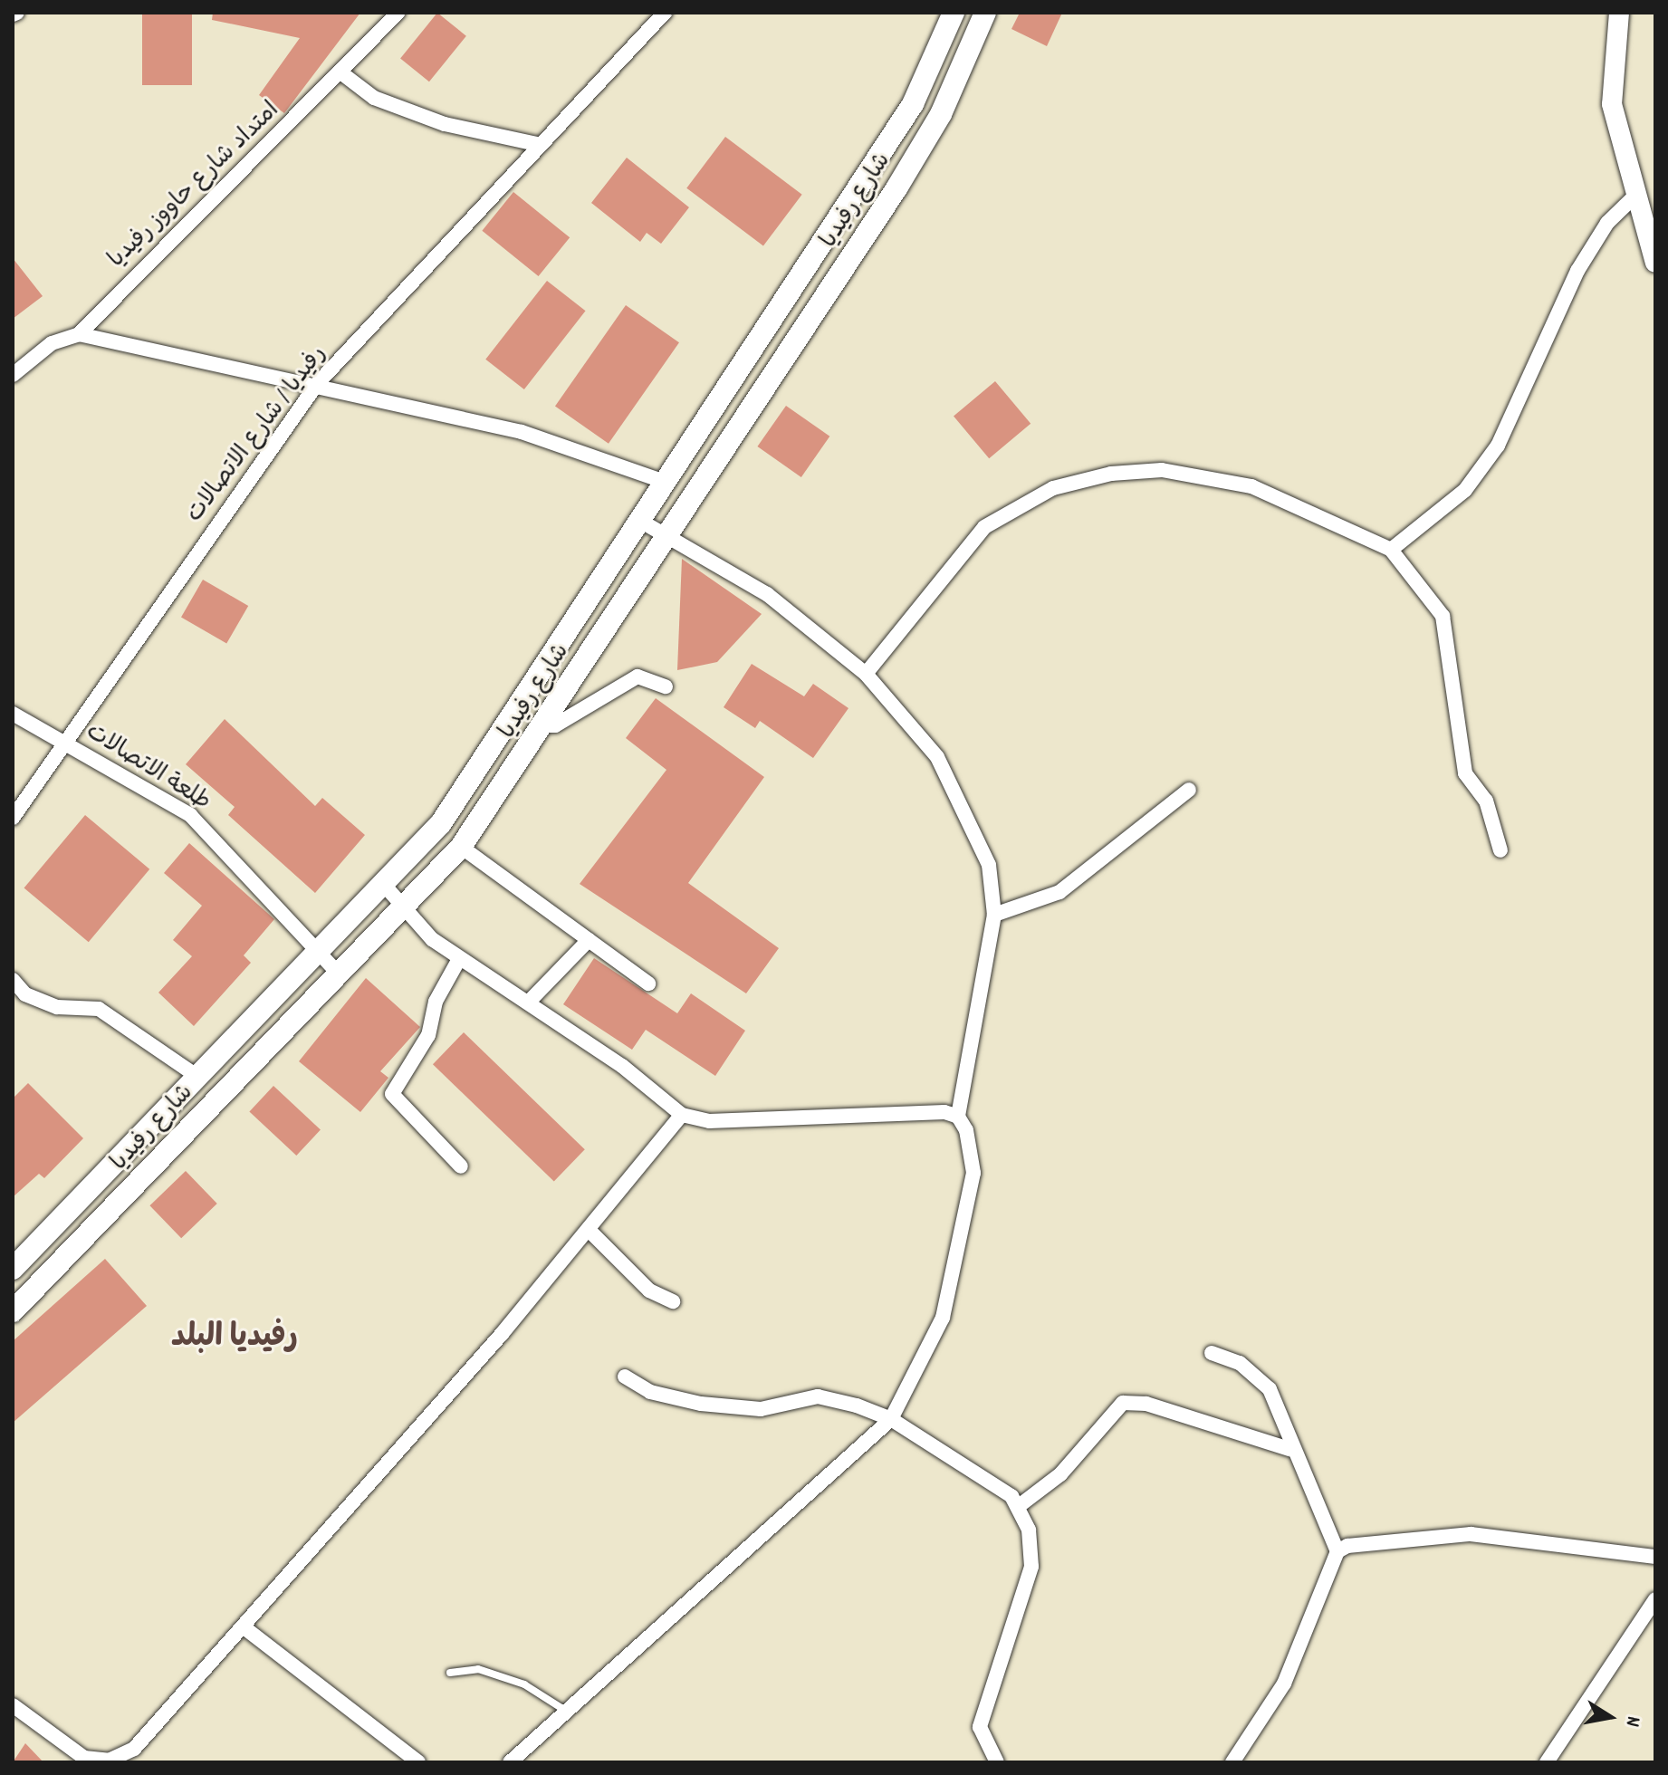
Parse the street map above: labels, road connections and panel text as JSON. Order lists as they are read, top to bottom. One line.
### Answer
{"streets":{"main road":["شارع رفيديا"],"street":["امتداد شارع حاووز رفيديا","رفيديا / شارع الاتصالات","طلعة الاتصالات"]},"crossings":[["شارع رفيديا","طلعة الاتصالات"],["رفيديا / شارع الاتصالات","طلعة الاتصالات"]],"districts":["رفيديا البلد"],"north":"right"}
